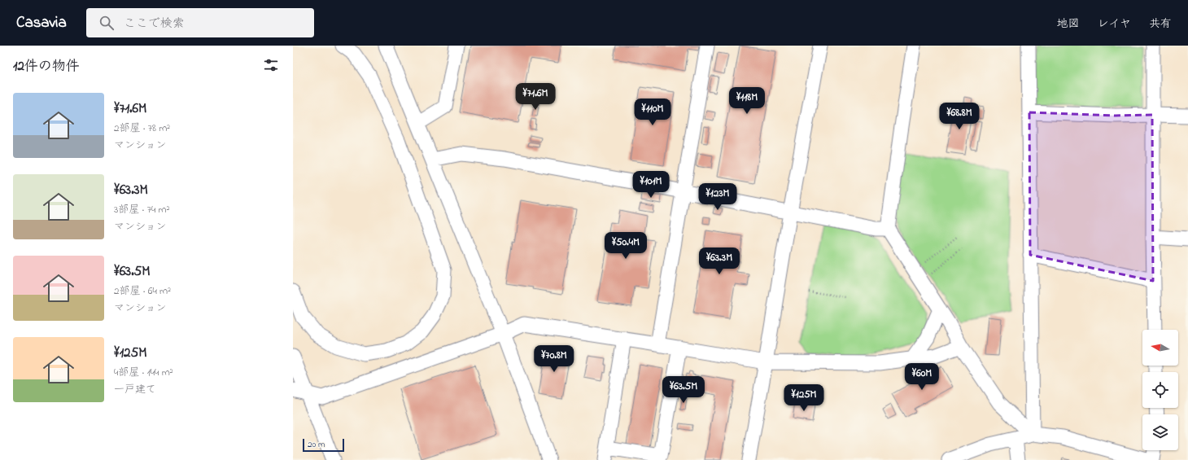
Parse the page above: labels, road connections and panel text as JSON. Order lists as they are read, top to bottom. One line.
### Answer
{"scale_bar":"20 m","north":"left","page":{"header":"Casavia","search":"ここで検索","nav":["地図","レイヤ","共有"],"heading":"12件の物件","price":["¥71.6M","¥118M","¥110M","¥68.8M","¥101M","¥123M","¥50.4M","¥63.3M","¥70.8M","¥60M","¥63.5M","¥125M"],"list":[{"name":"¥71.6M","note":"2部屋 · 78 m² · マンション"},{"name":"¥63.3M","note":"3部屋 · 74 m² · マンション"},{"name":"¥63.5M","note":"2部屋 · 64 m² · マンション"},{"name":"¥125M","note":"4部屋 · 144 m² · 一戸建て"}],"scale":"20 m"}}
